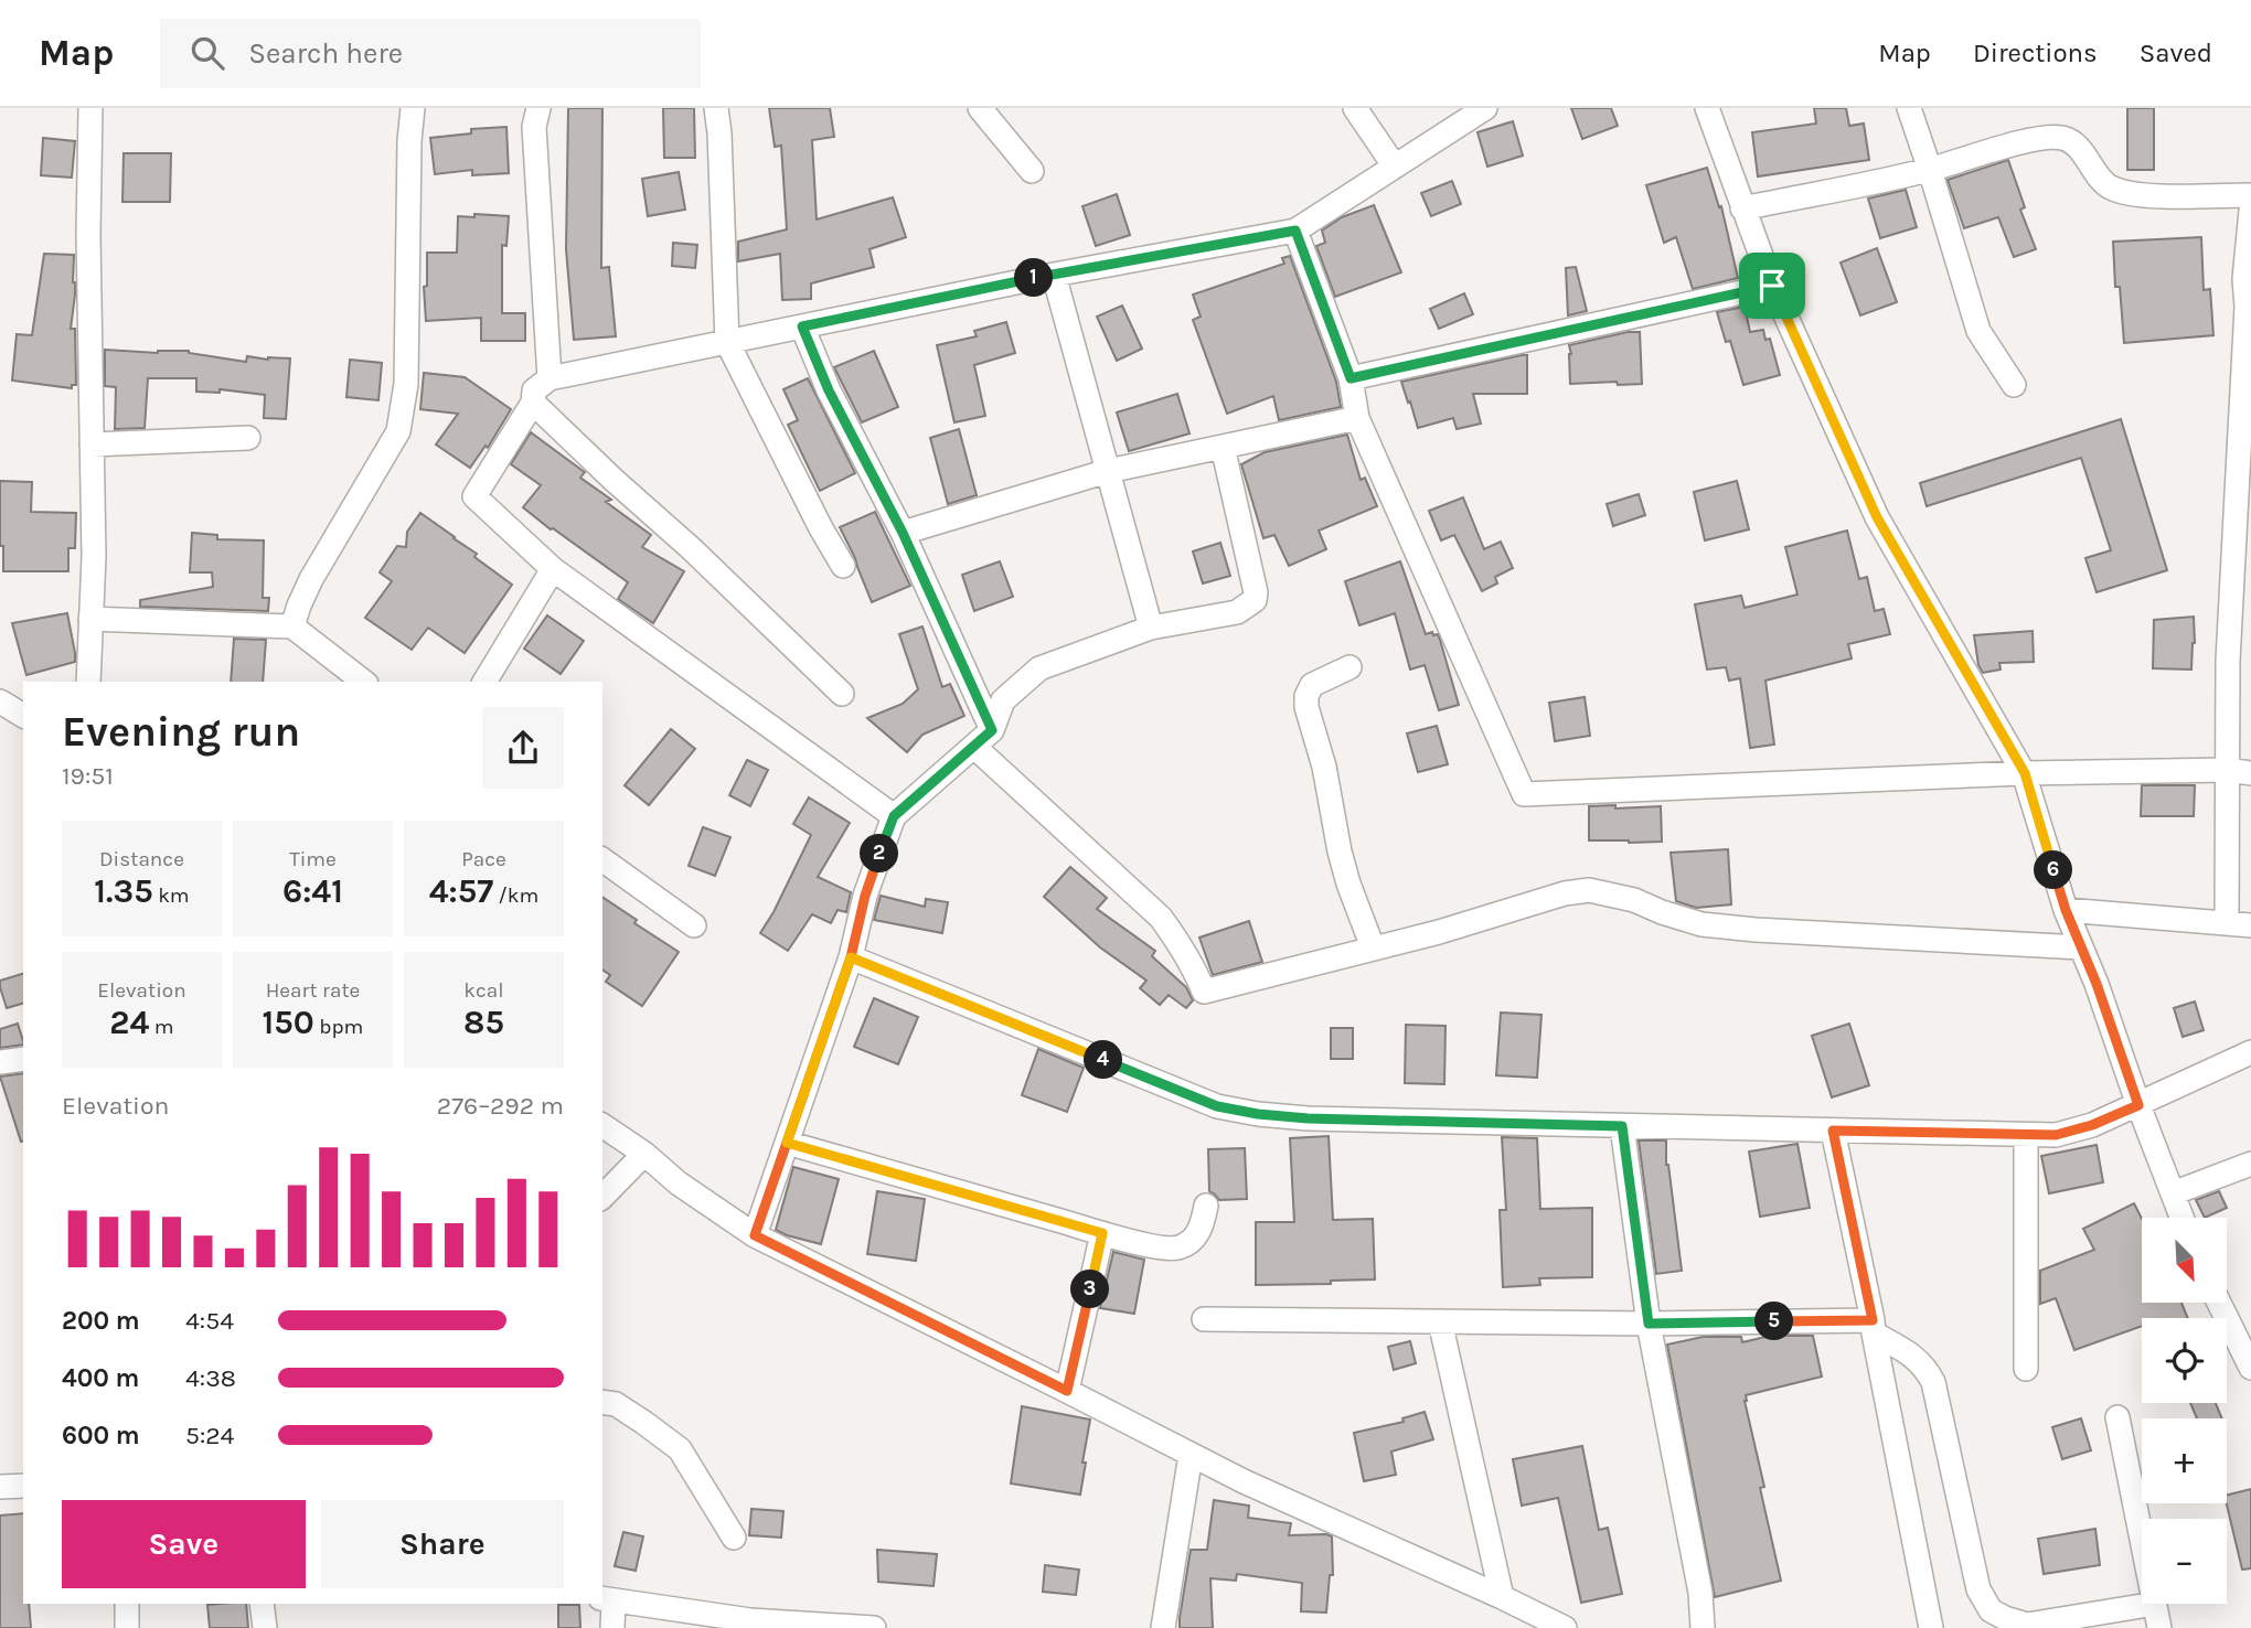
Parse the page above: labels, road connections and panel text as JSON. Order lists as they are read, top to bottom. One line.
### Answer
{"north":"bottom right","page":{"header":"Map","search":"Search here","nav":["Map","Directions","Saved"],"pins":["1","2","6","4","3","5"],"heading":["Evening run","19:51"],"stats":[["Distance","1.35 km"],["Time","6:41"],["Pace","4:57 /km"],["Elevation","24 m"],["Heart rate","150 bpm"],["kcal","85"]],"chart":["Elevation","276–292 m"],"map_buttons":["+","−"],"list":[{"name":"200 m","note":"4:54"},{"name":"400 m","note":"4:38"},{"name":"600 m","note":"5:24"}],"buttons":["Save","Share"]}}
